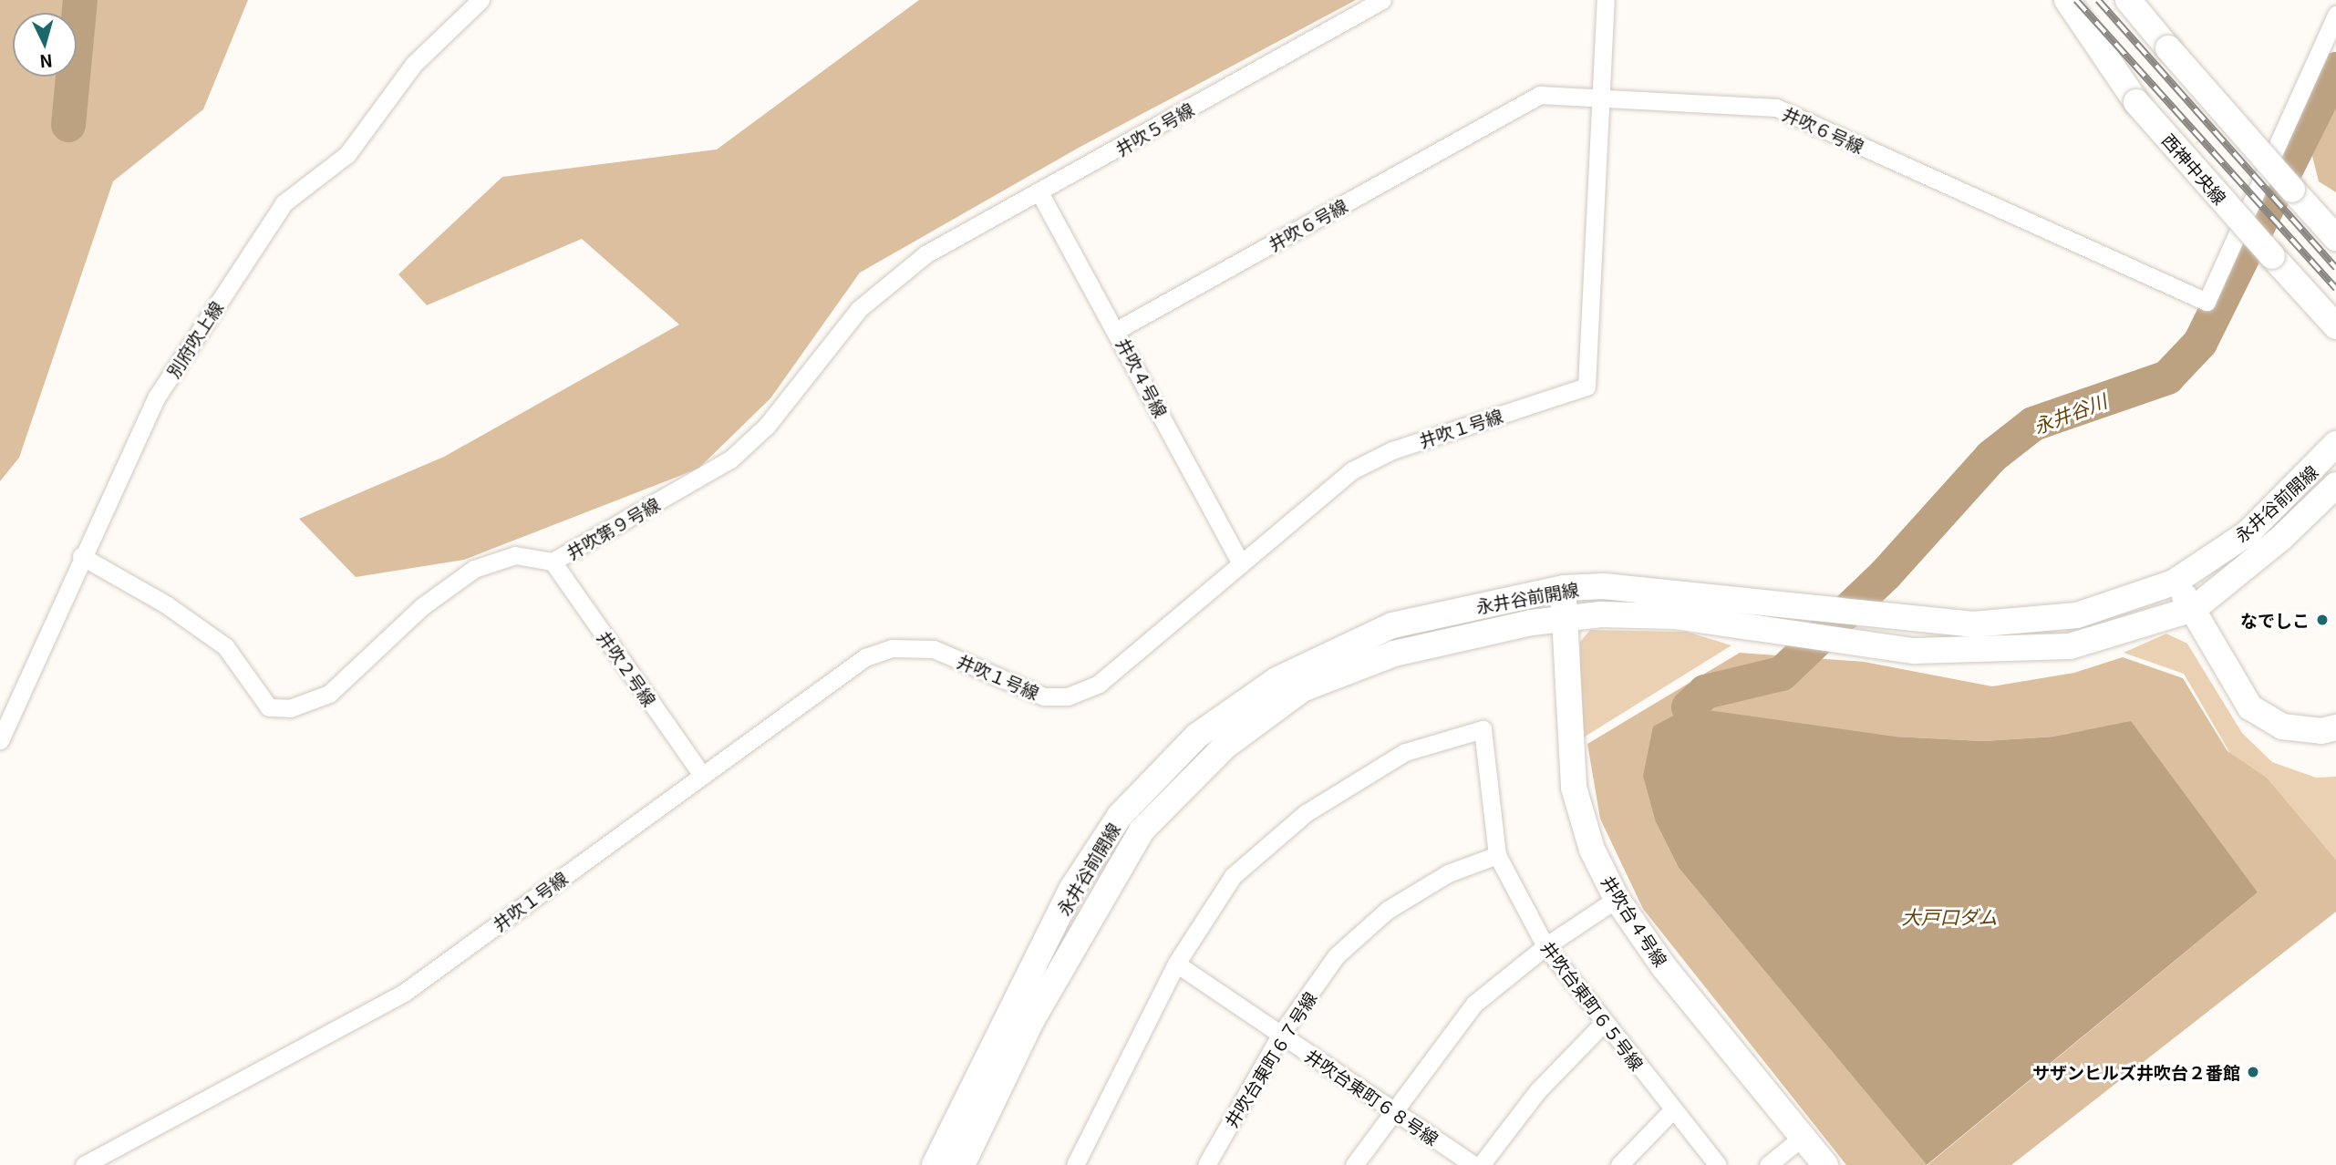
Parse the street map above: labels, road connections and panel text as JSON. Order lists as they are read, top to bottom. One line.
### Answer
{"streets":{"street":["井吹５号線","井吹６号線","西神中央線","別府吹上線","井吹４号線","井吹１号線","永井谷前開線","井吹第９号線","井吹２号線","井吹台４号線","井吹台東町６５号線","井吹台東町６７号線","井吹台東町６８号線"]},"crossings":[["井吹５号線","井吹４号線"],["井吹５号線","井吹第９号線"],["井吹６号線","井吹４号線"],["井吹６号線","井吹１号線"],["別府吹上線","井吹第９号線"],["井吹４号線","井吹１号線"],["井吹１号線","井吹２号線"],["永井谷前開線","井吹台４号線"],["井吹第９号線","井吹２号線"],["井吹台東町６５号線","井吹台東町６７号線"],["井吹台東町６５号線","井吹台東町６８号線"],["井吹台東町６７号線","井吹台東町６８号線"]],"water":["永井谷川","大戸口ダム"],"places":["なでしこ","サザンヒルズ井吹台２番館"],"north":"bottom"}
